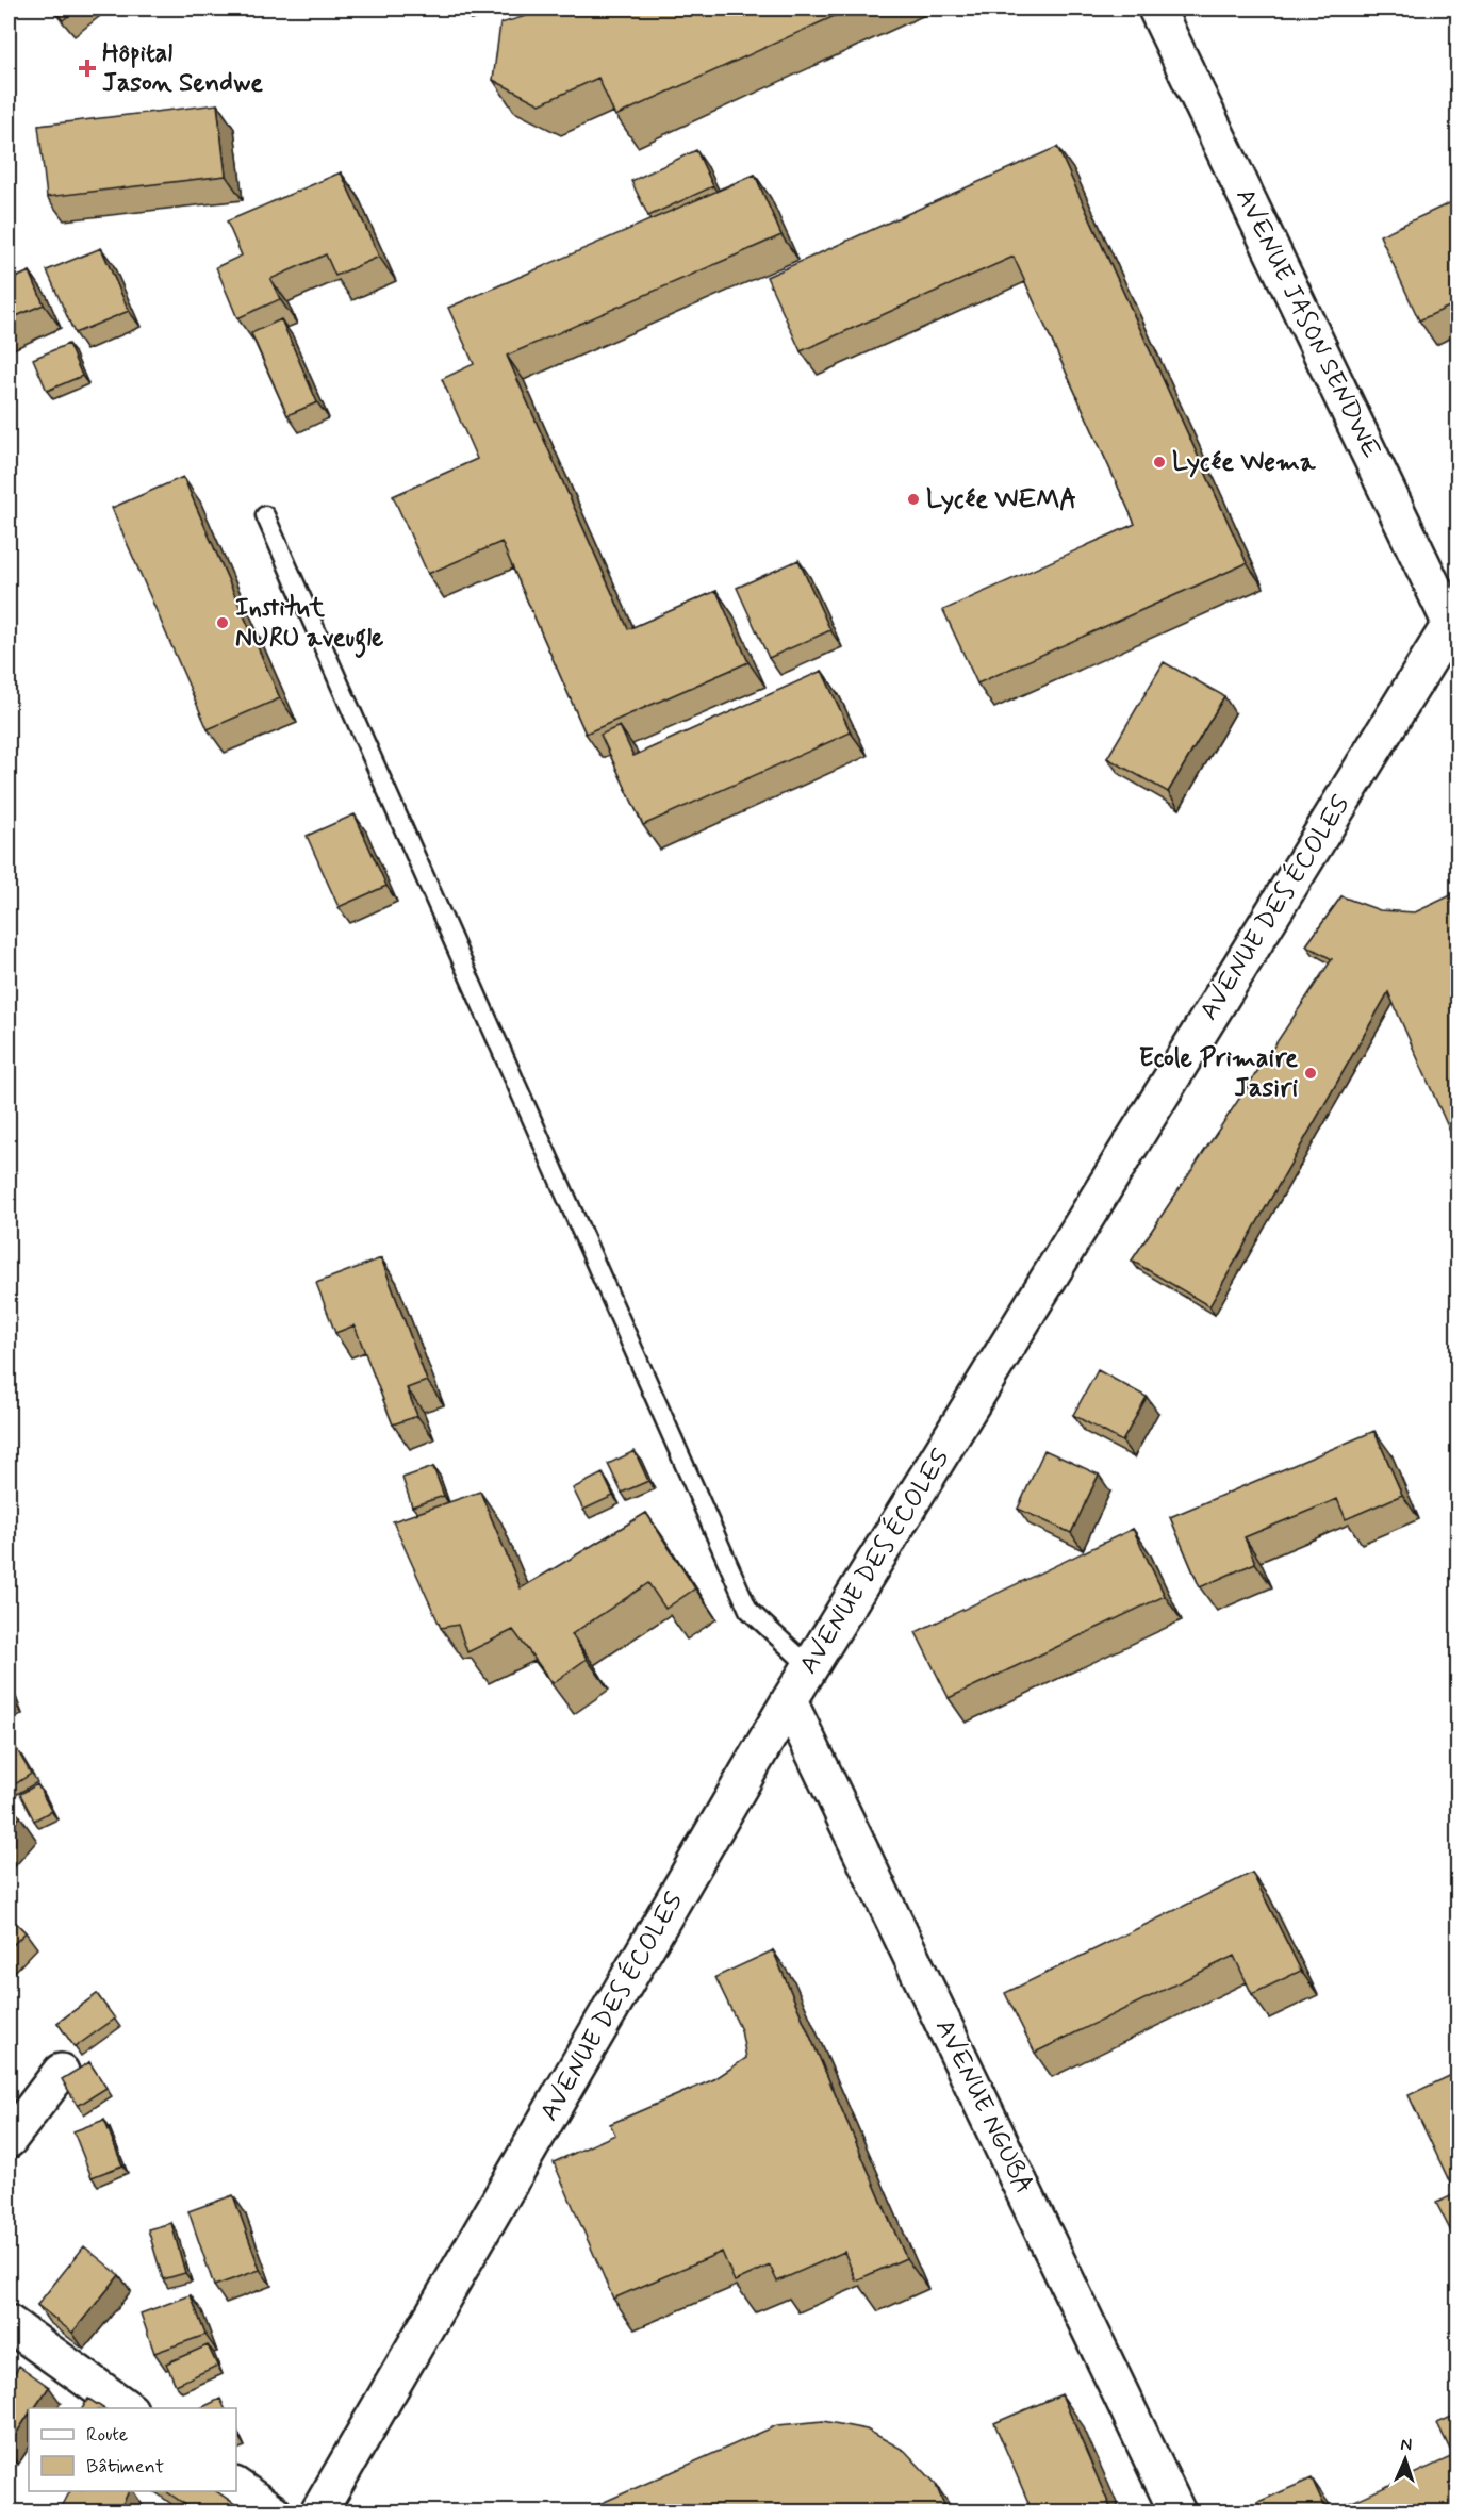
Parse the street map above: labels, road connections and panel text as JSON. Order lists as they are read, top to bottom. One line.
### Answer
{"streets":{"street":["AVENUE JASON SENDWE","AVENUE DES ÉCOLES","AVENUE NGUBA"]},"crossings":[["AVENUE JASON SENDWE","AVENUE DES ÉCOLES"],["AVENUE DES ÉCOLES","AVENUE NGUBA"]],"places":{"health":["Hôpital Jason Sendwe"],"other":["Lycée Wema","Lycée WEMA","Institut NURU aveugle","Ecole Primaire Jasiri"]},"legend":["Route","Bâtiment"],"north":"top"}
